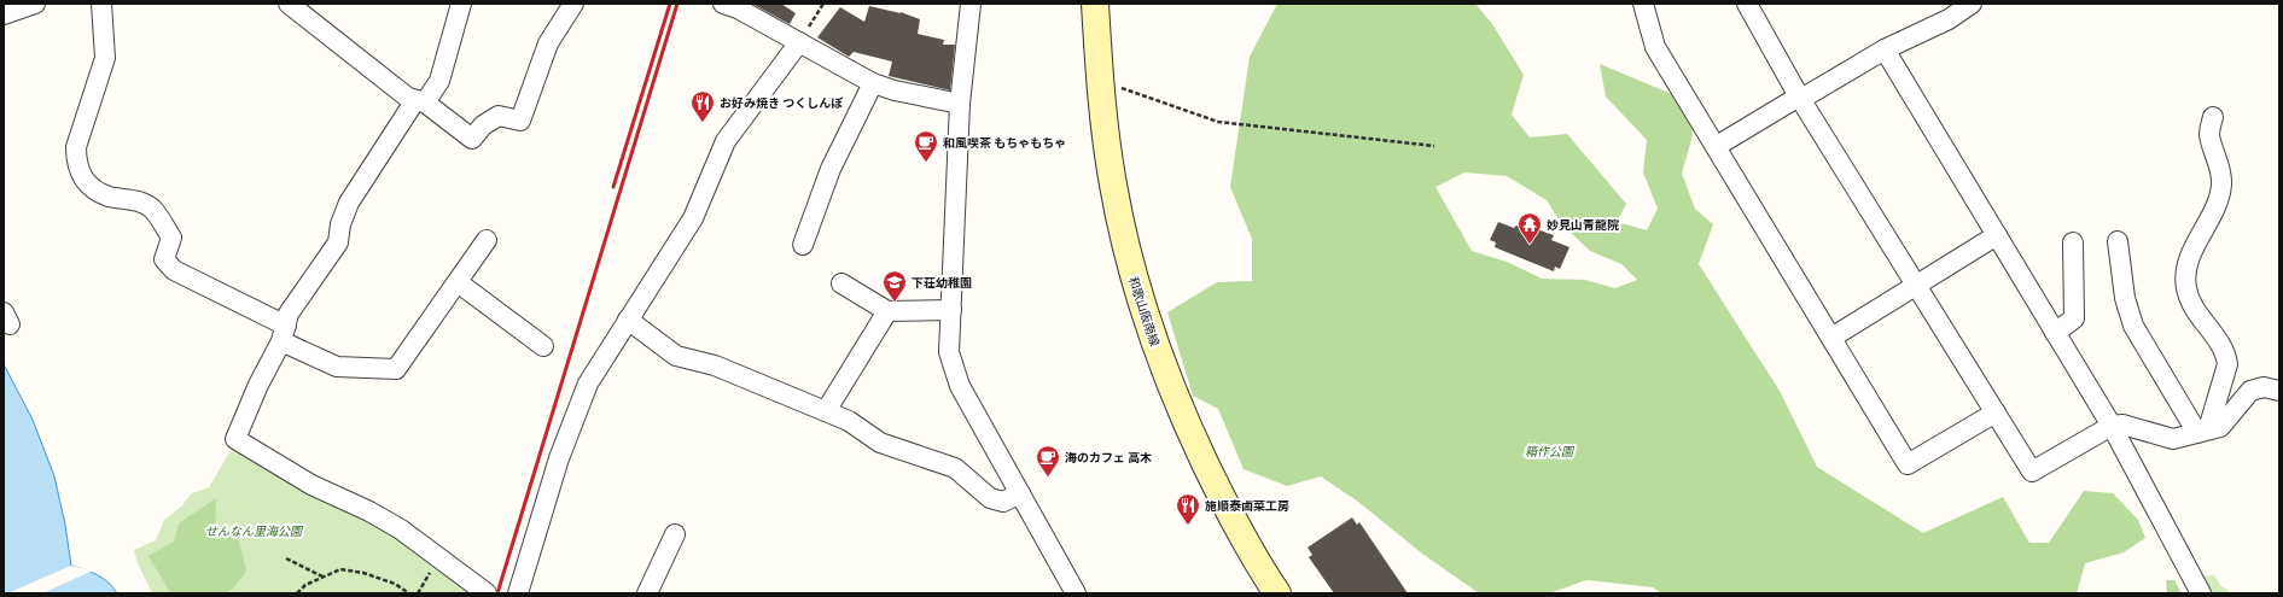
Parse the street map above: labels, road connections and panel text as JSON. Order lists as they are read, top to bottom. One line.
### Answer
{"streets":{"main road":["和歌山阪南線"]},"parks":["箱作公園","せんなん里海公園"],"places":{"restaurant":["お好み焼き つくしんぼ","施順泰鹵菜工房"],"cafe":["和風喫茶 もちゃもちゃ","海のカフェ 高木"],"temple":["妙見山青龍院"],"school or university":["下荘幼稚園"]}}
